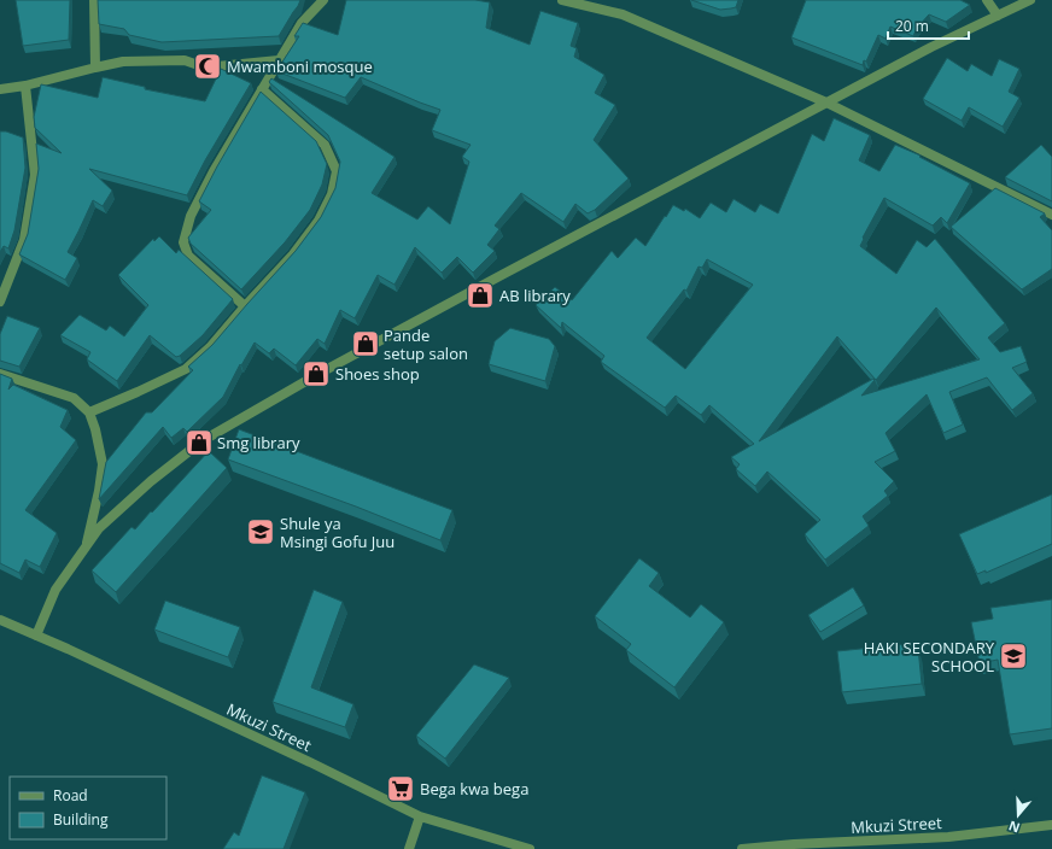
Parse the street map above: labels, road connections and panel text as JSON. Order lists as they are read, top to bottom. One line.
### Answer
{"streets":{"street":["Mkuzi Street"]},"places":{"mosque":["Mwamboni mosque"],"shop":["AB library","Pande setup salon","Shoes shop","Smg library"],"school or university":["Shule ya Msingi Gofu Juu","HAKI SECONDARY SCHOOL"],"supermarket":["Bega kwa bega"]},"legend":["Road","Building"],"scale_bar":"20 m","north":"bottom"}
